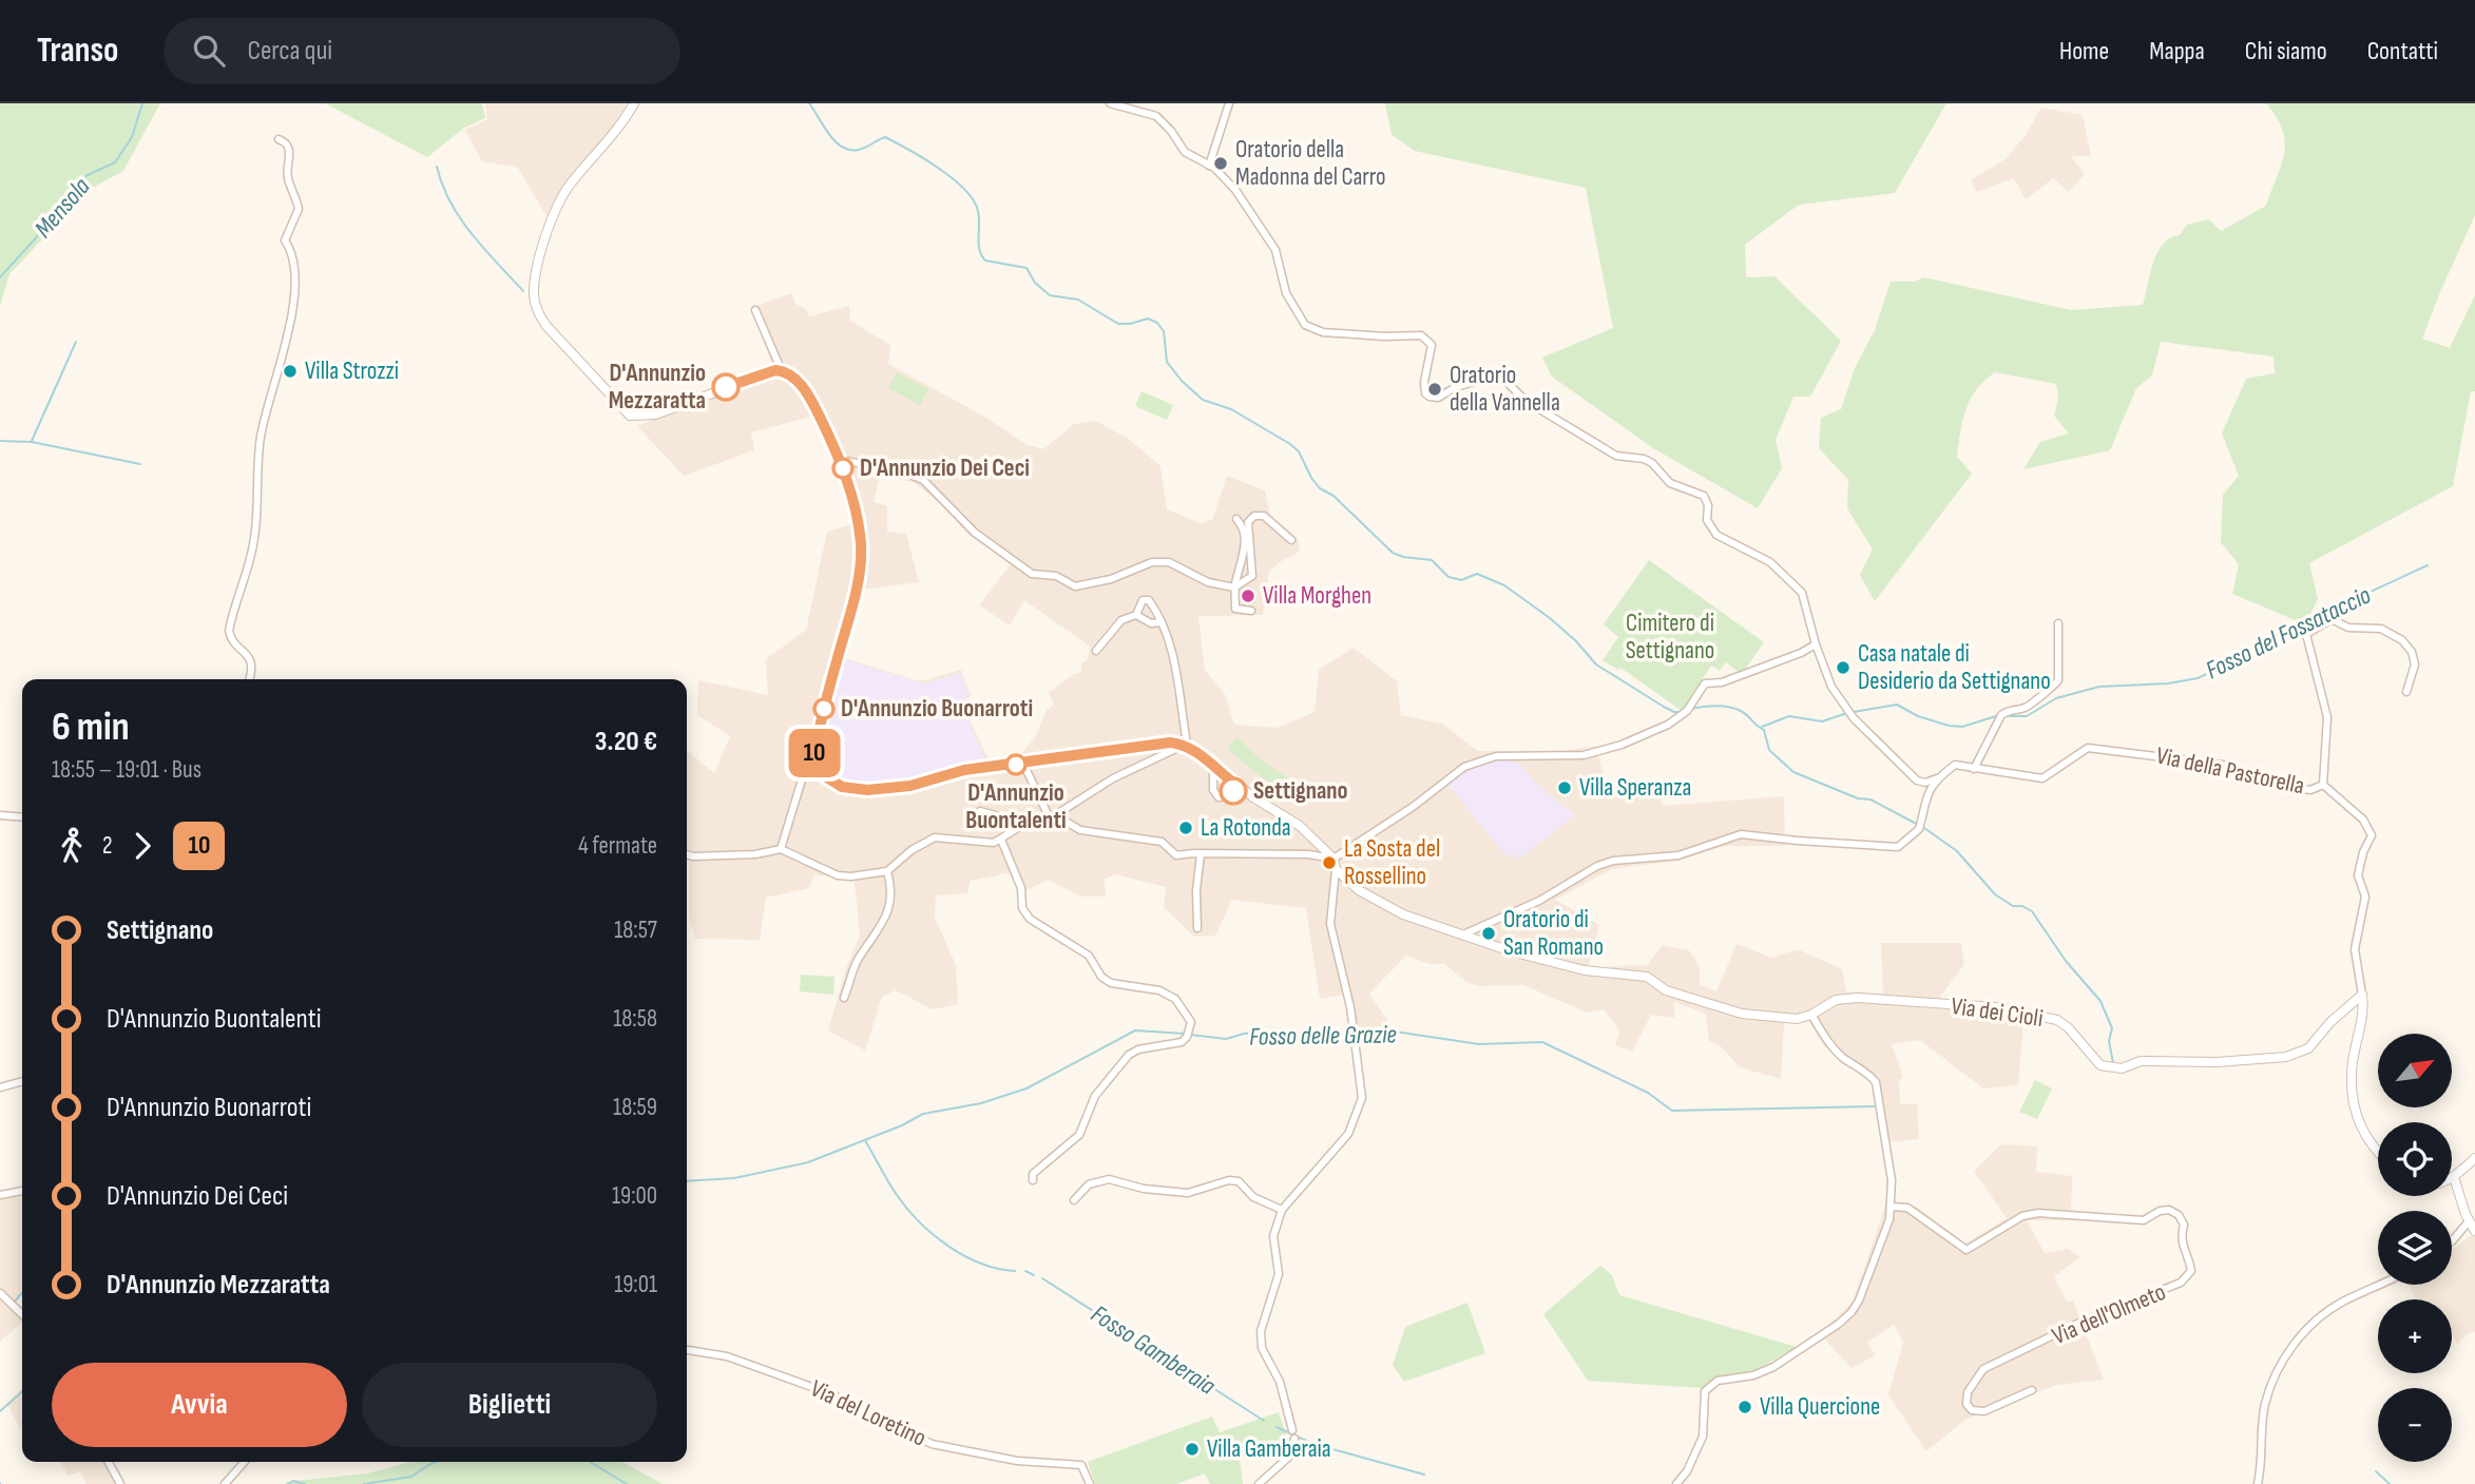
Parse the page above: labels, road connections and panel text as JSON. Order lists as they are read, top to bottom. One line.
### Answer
{"streets":{"street":["Via della Pastorella","Via dei Cioli","Via dell'Olmeto","Via del Loretino"]},"crossings":[["Via della Pastorella","Via dei Cioli"]],"water":["Mensola","Fosso del Fossataccio","Fosso delle Grazie","Fosso Gamberaia"],"parks":["Cimitero di Settignano"],"places":["Oratorio della Madonna del Carro","Villa Strozzi","D'Annunzio Mezzaratta","Oratorio della Vannella","D'Annunzio Dei Ceci","Villa Morghen","Casa natale di Desiderio da Settignano","D'Annunzio Buonarroti","D'Annunzio Buontalenti","Villa Speranza","Settignano","La Rotonda","La Sosta del Rossellino","Oratorio di San Romano","Villa Quercione","Villa Gamberaia"],"lines":["bus line 10"],"north":"top right","page":{"header":"Transo","search":"Cerca qui","nav":["Home","Mappa","Chi siamo","Contatti"],"on_map":"10","heading":["6 min","18:55 – 19:01 · Bus","3.20 €"],"legs":["2","10","4 fermate"],"list":[{"name":"Settignano","value":"18:57"},{"name":"D'Annunzio Buontalenti","value":"18:58"},{"name":"D'Annunzio Buonarroti","value":"18:59"},{"name":"D'Annunzio Dei Ceci","value":"19:00"},{"name":"D'Annunzio Mezzaratta","value":"19:01"}],"map_buttons":["+","−"],"buttons":["Avvia","Biglietti"]}}
